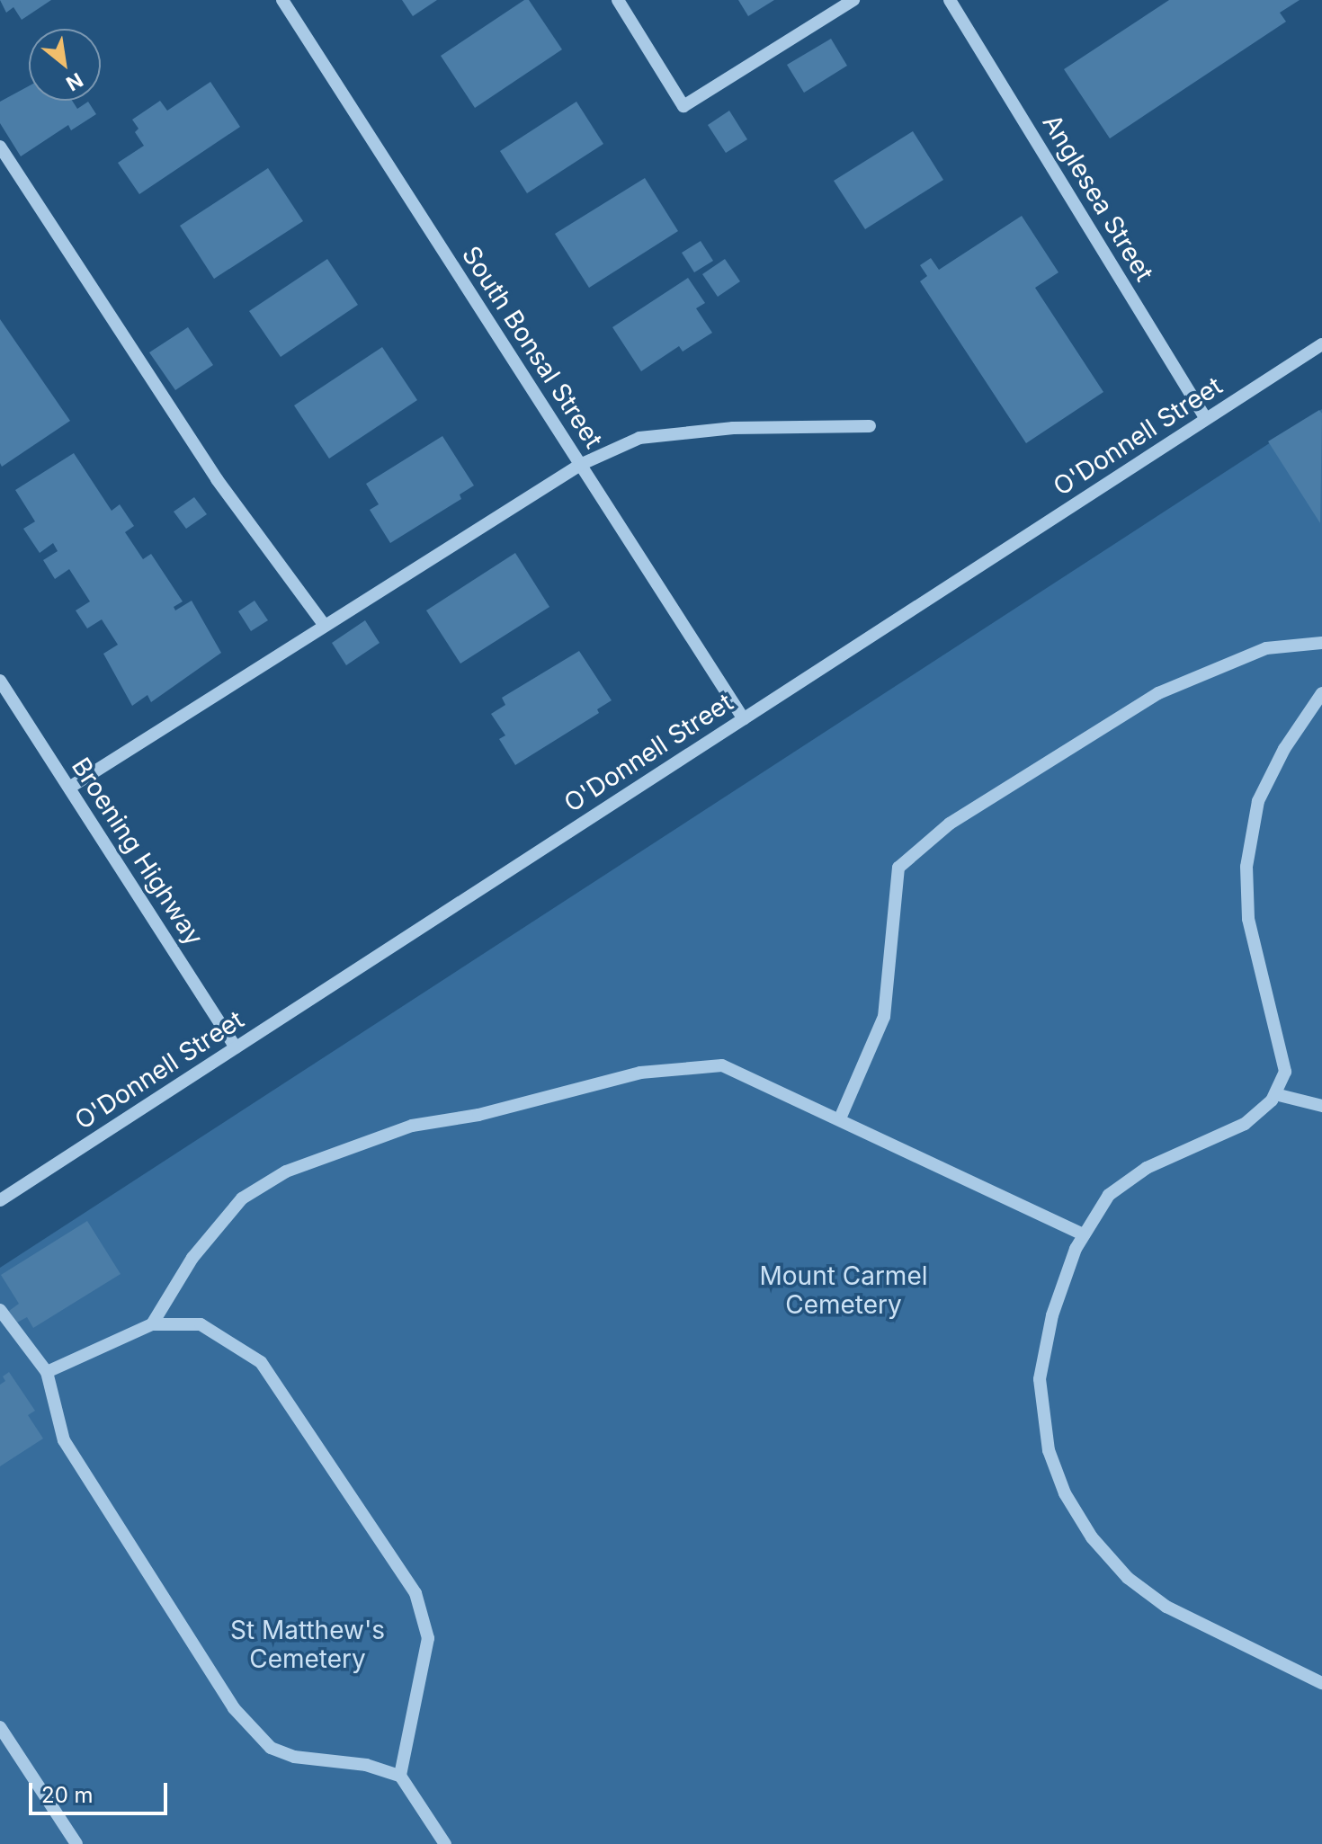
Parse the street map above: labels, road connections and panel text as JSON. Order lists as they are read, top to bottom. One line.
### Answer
{"streets":{"street":["Anglesea Street","South Bonsal Street","O'Donnell Street","Broening Highway"]},"crossings":[["Anglesea Street","O'Donnell Street"],["South Bonsal Street","O'Donnell Street"],["O'Donnell Street","Broening Highway"]],"parks":["Mount Carmel Cemetery","St Matthew's Cemetery"],"scale_bar":"20 m","north":"bottom right"}
